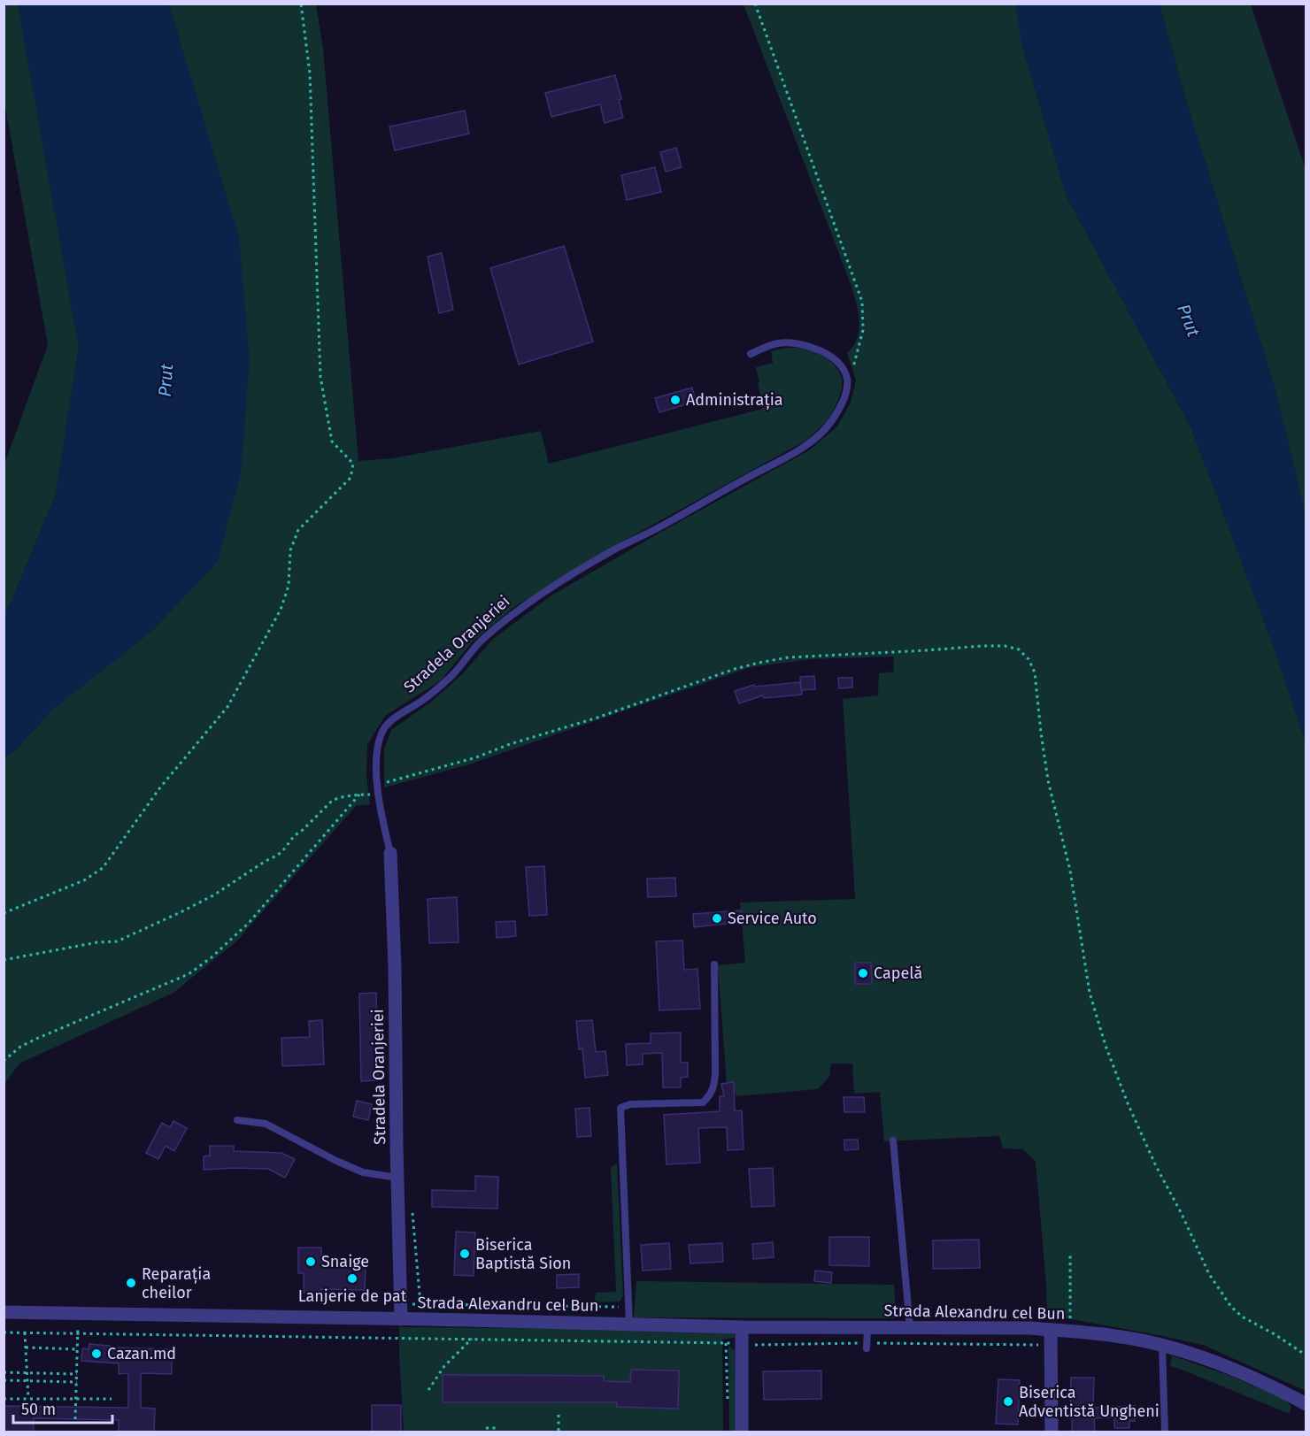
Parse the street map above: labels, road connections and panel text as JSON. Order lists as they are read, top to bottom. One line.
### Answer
{"streets":{"street":["Stradela Oranjeriei","Strada Alexandru cel Bun"]},"crossings":[["Stradela Oranjeriei","Strada Alexandru cel Bun"]],"water":["Prut"],"places":["Administrația","Service Auto","Capelă","Biserica Baptistă Sion","Snaige","Lanjerie de pat","Reparația cheilor","Cazan.md","Biserica Adventistă Ungheni"],"scale_bar":"50 m"}
